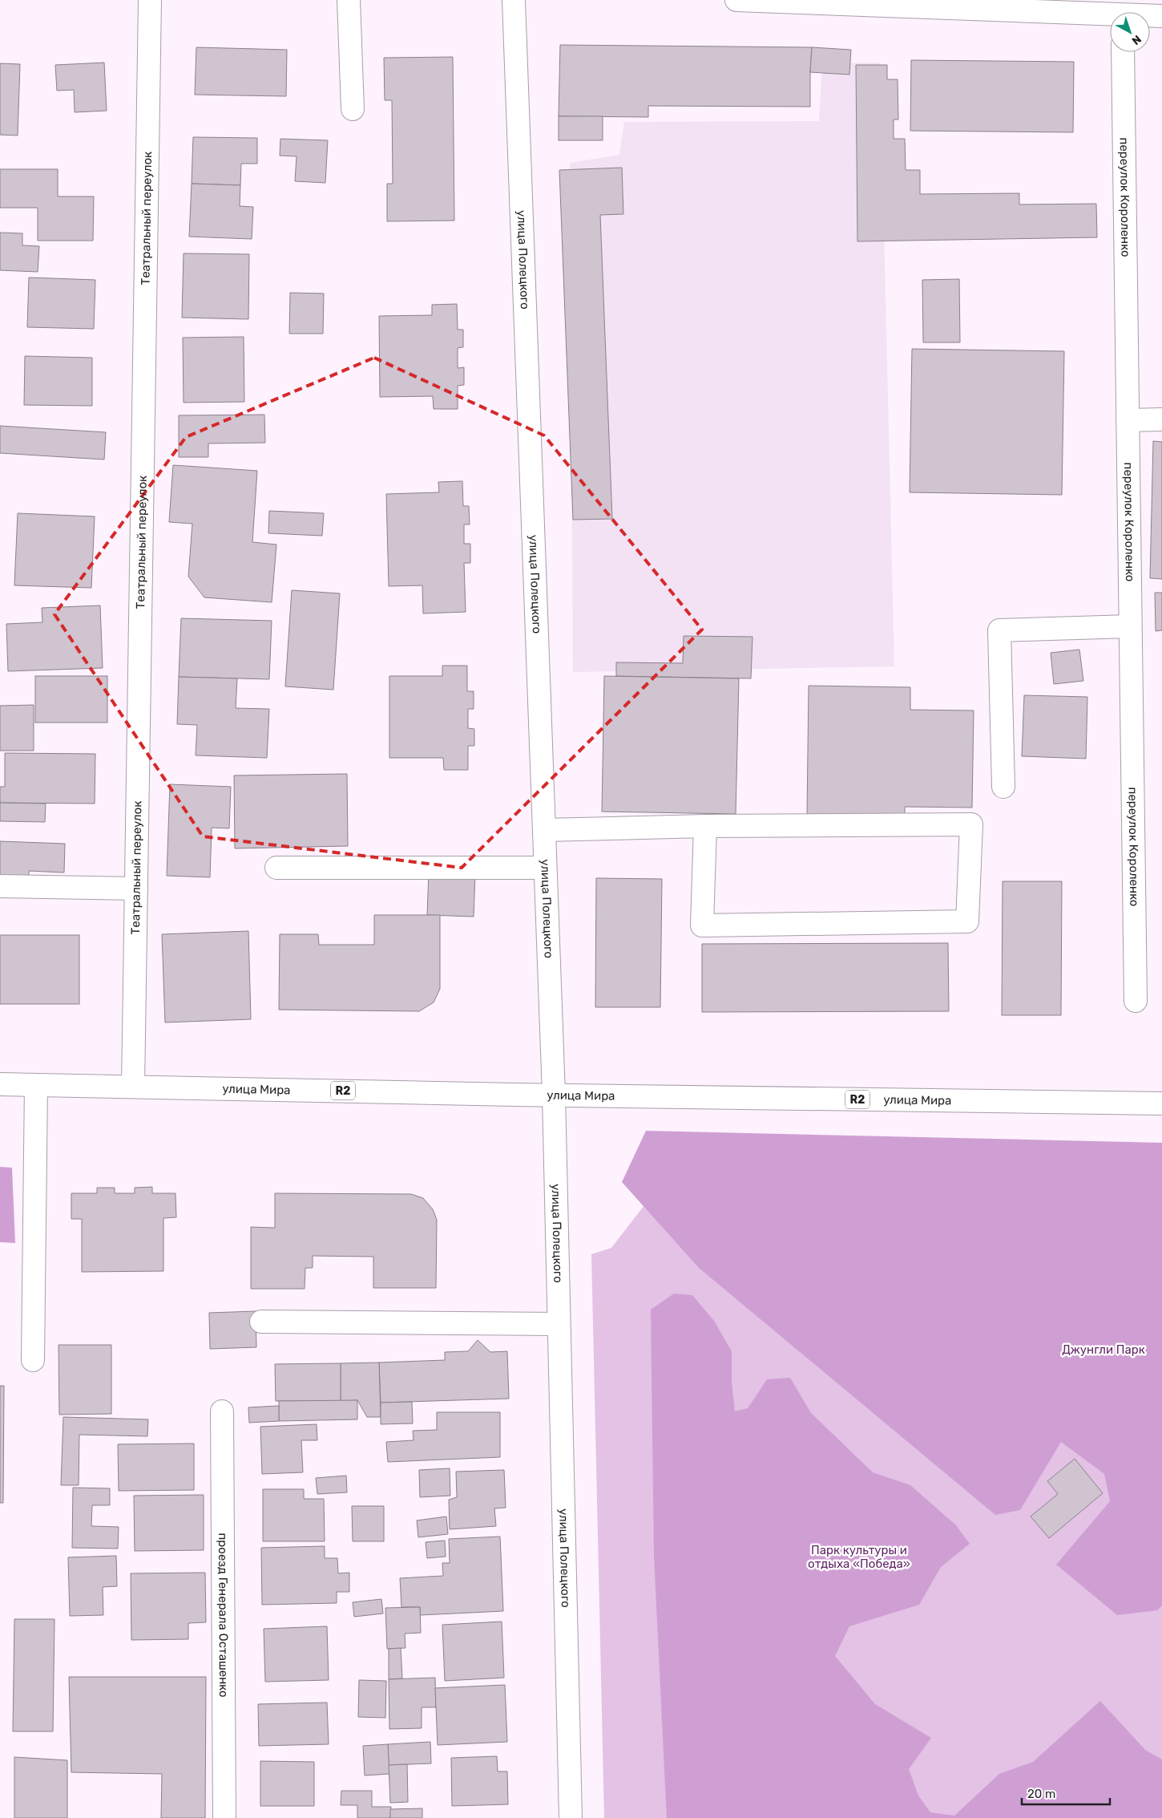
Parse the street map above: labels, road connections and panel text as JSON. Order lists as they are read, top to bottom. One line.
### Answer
{"streets":{"street":["переулок Короленко","Театральный переулок","улица Полецкого","улица Мира","R2","проезд Генерала Осташенко"]},"crossings":[["Театральный переулок","улица Мира"],["улица Полецкого","улица Мира"]],"parks":["Джунгли Парк","Парк культуры и отдыха «Победа»"],"scale_bar":"20 m","north":"bottom right"}
